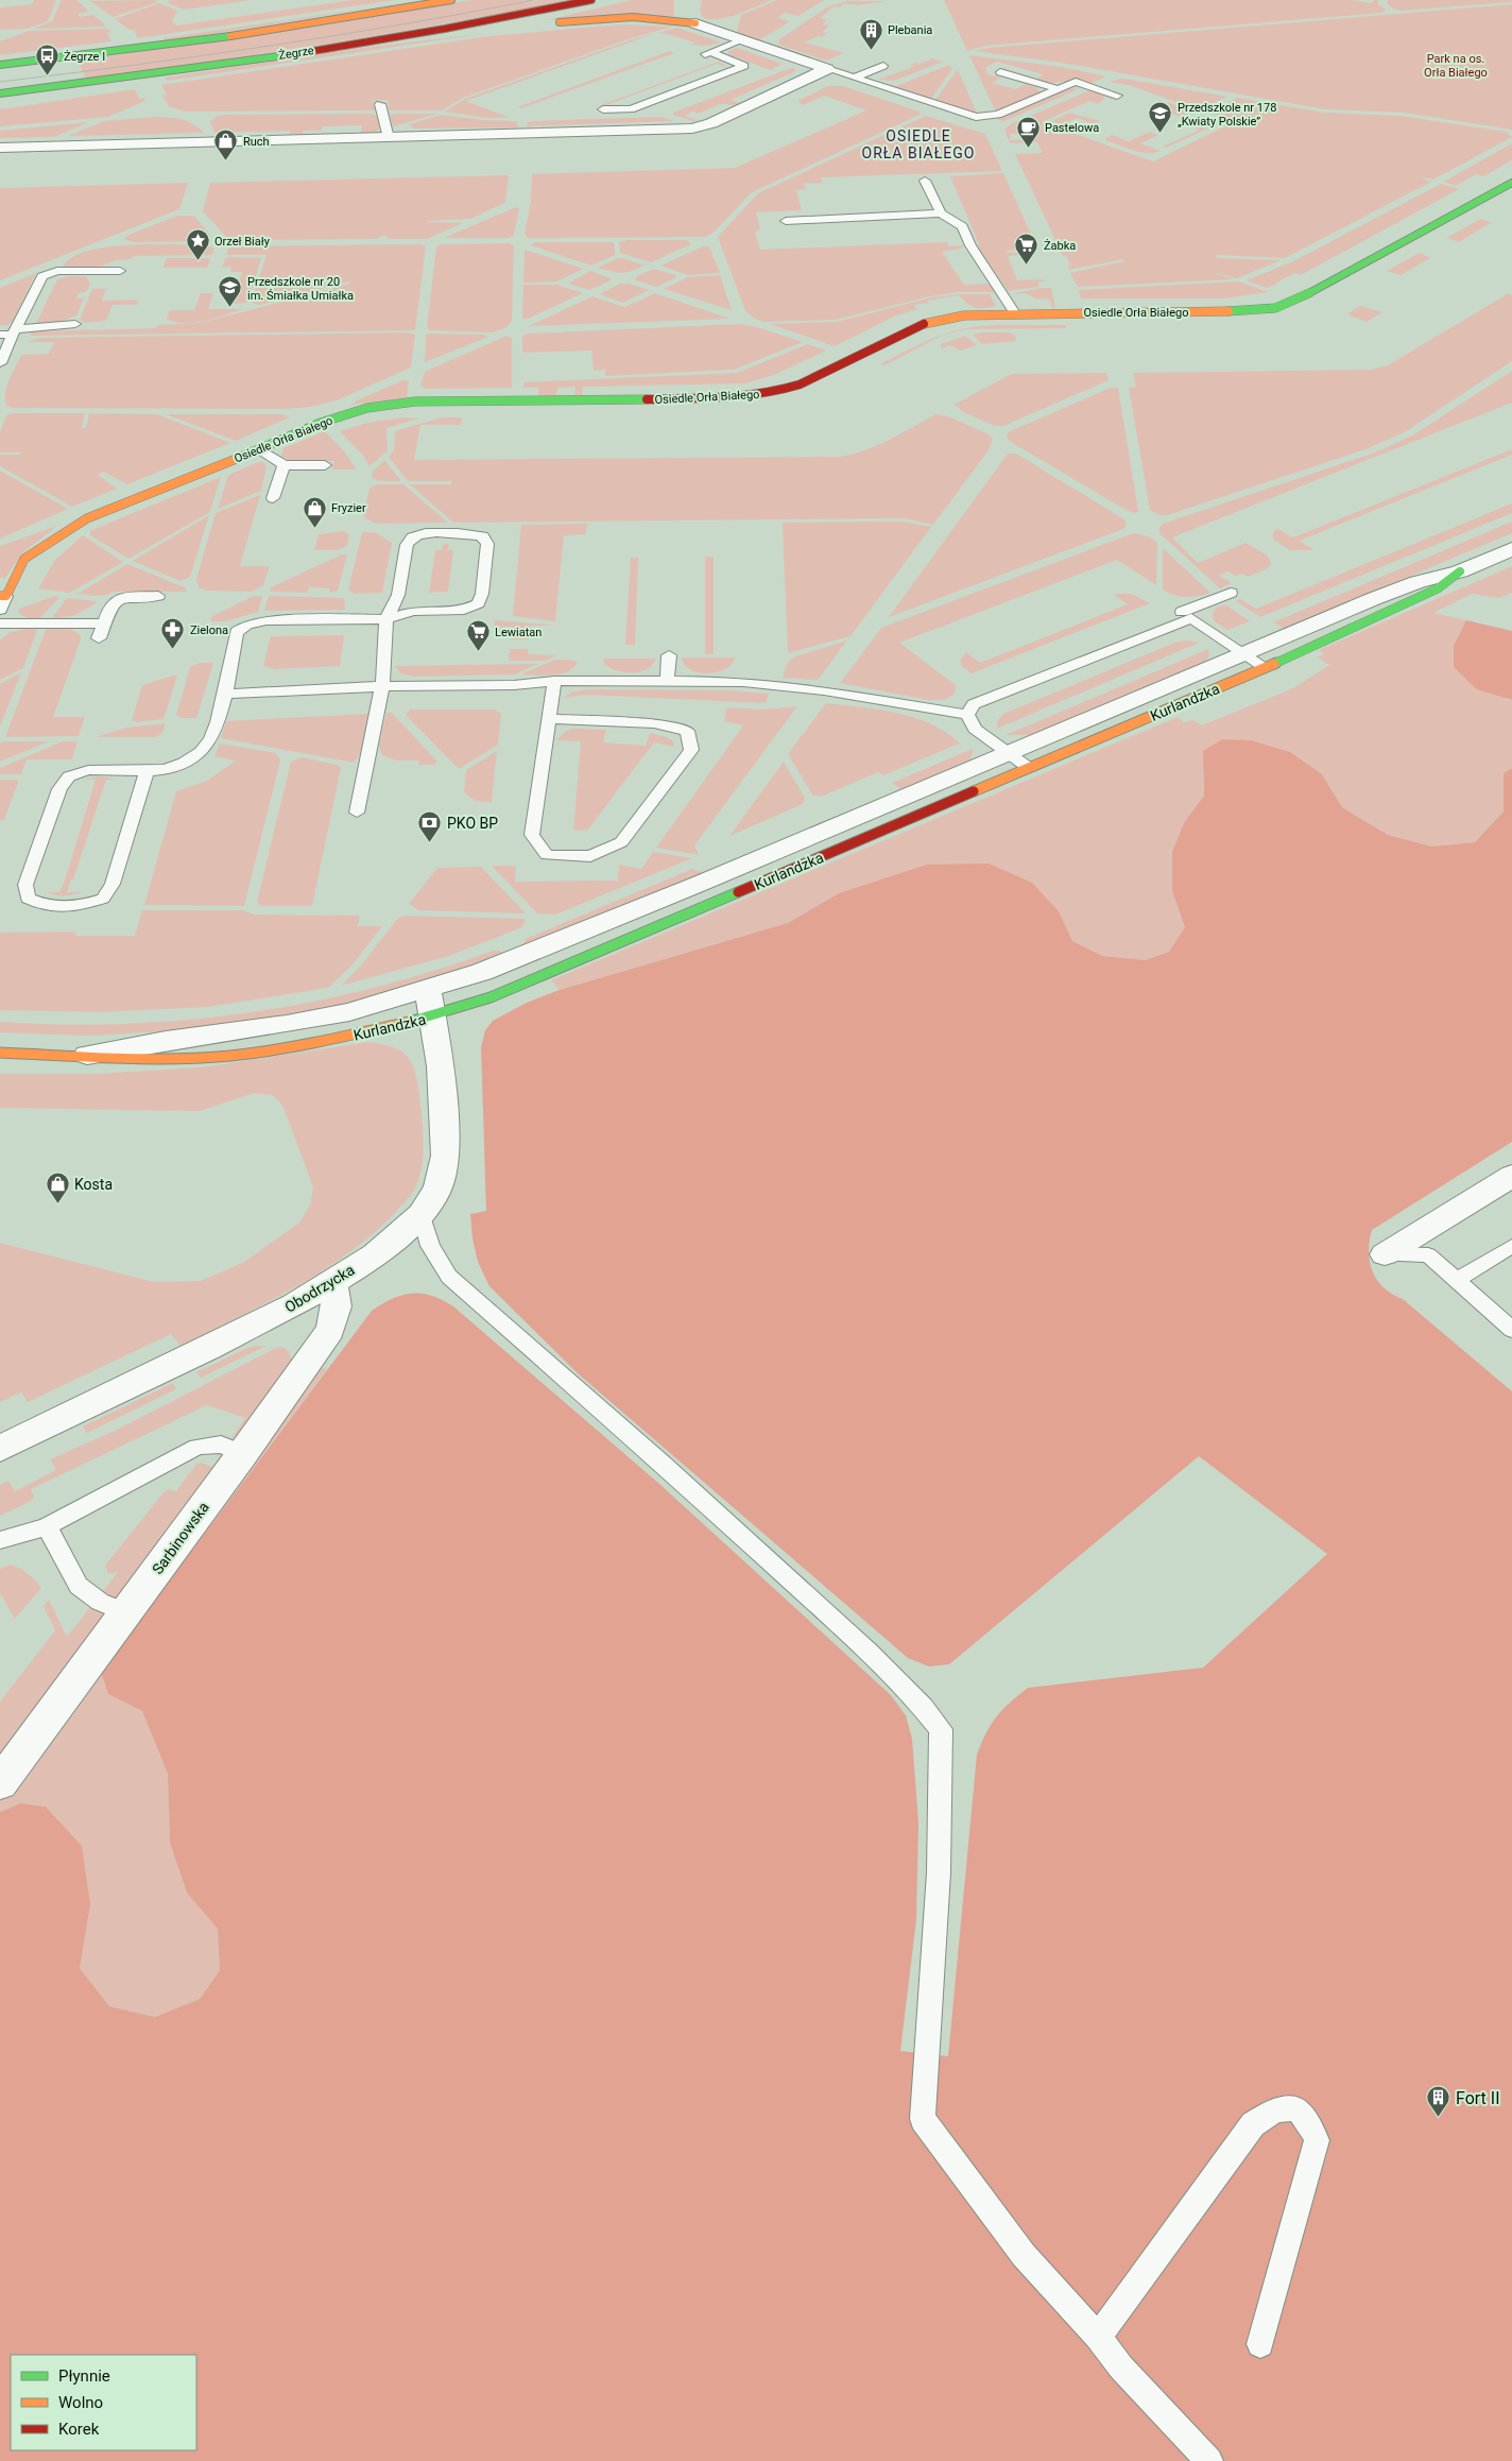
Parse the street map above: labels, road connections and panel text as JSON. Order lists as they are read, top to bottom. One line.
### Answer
{"streets":{"street":["Żegrze","Osiedle Orła Białego","Kurlandzka","Obodrzycka","Sarbinowska"]},"crossings":[["Kurlandzka","Obodrzycka"],["Obodrzycka","Sarbinowska"]],"districts":["OSIEDLE ORŁA BIAŁEGO"],"parks":["Park na os. Orła Białego"],"places":{"building":["Plebania","Fort II"],"bus stop":["Żegrze I"],"school or university":["Przedszkole nr 178 „Kwiaty Polskie”","Przedszkole nr 20 im. Śmiałka Umiałka"],"cafe":["Pastelowa"],"shop":["Ruch","Fryzier","Kosta"],"place":["Orzeł Biały"],"supermarket":["Żabka","Lewiatan"],"pharmacy":["Zielona"],"bank":["PKO BP"]},"legend":["Płynnie","Wolno","Korek"]}
